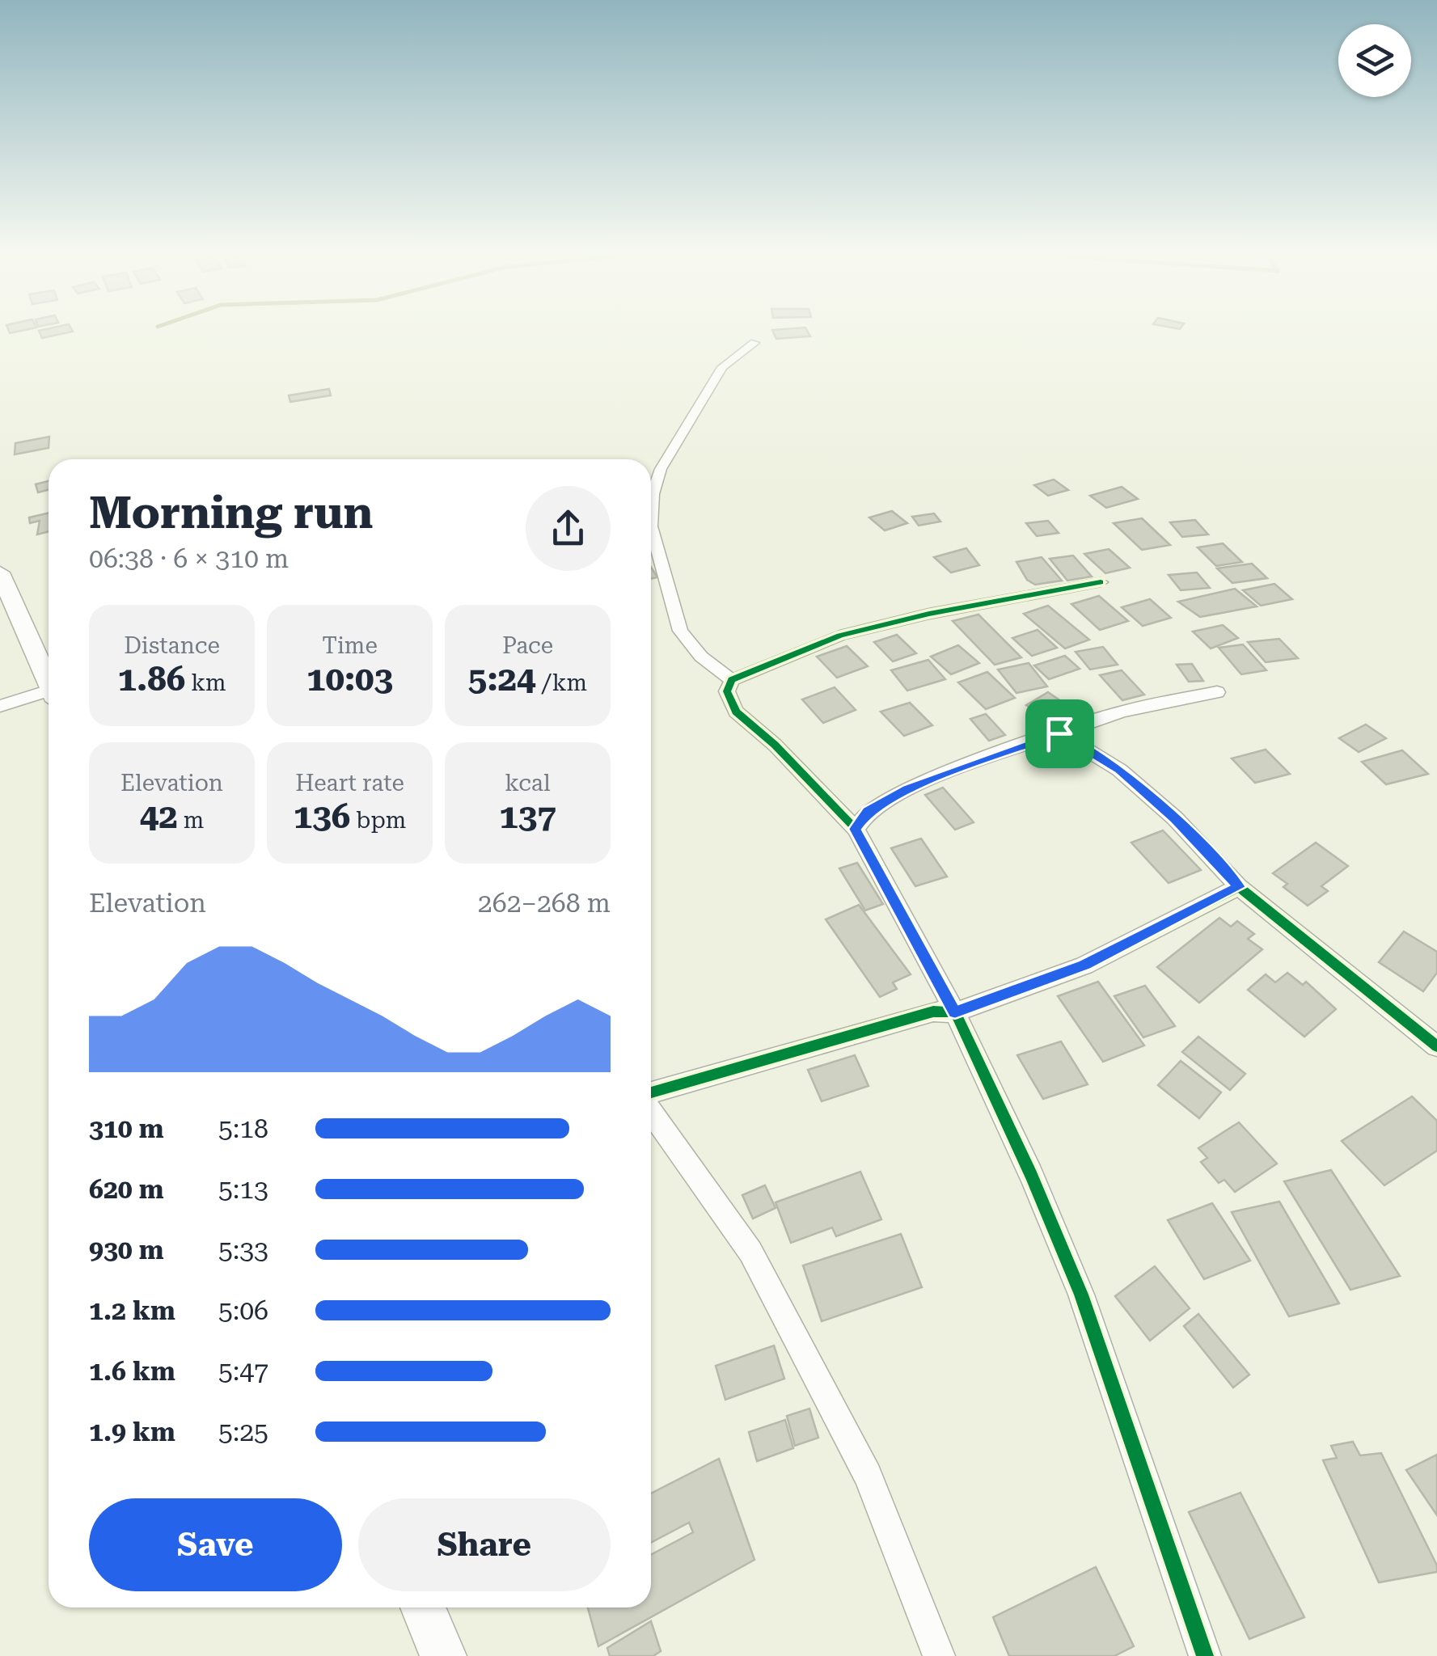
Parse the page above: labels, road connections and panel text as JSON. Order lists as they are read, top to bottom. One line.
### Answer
{"page":{"heading":["Morning run","06:38 · 6 × 310 m"],"stats":[["Distance","1.86 km"],["Time","10:03"],["Pace","5:24 /km"],["Elevation","42 m"],["Heart rate","136 bpm"],["kcal","137"]],"chart":["Elevation","262–268 m"],"list":[{"name":"310 m","note":"5:18"},{"name":"620 m","note":"5:13"},{"name":"930 m","note":"5:33"},{"name":"1.2 km","note":"5:06"},{"name":"1.6 km","note":"5:47"},{"name":"1.9 km","note":"5:25"}],"buttons":["Save","Share"]}}
